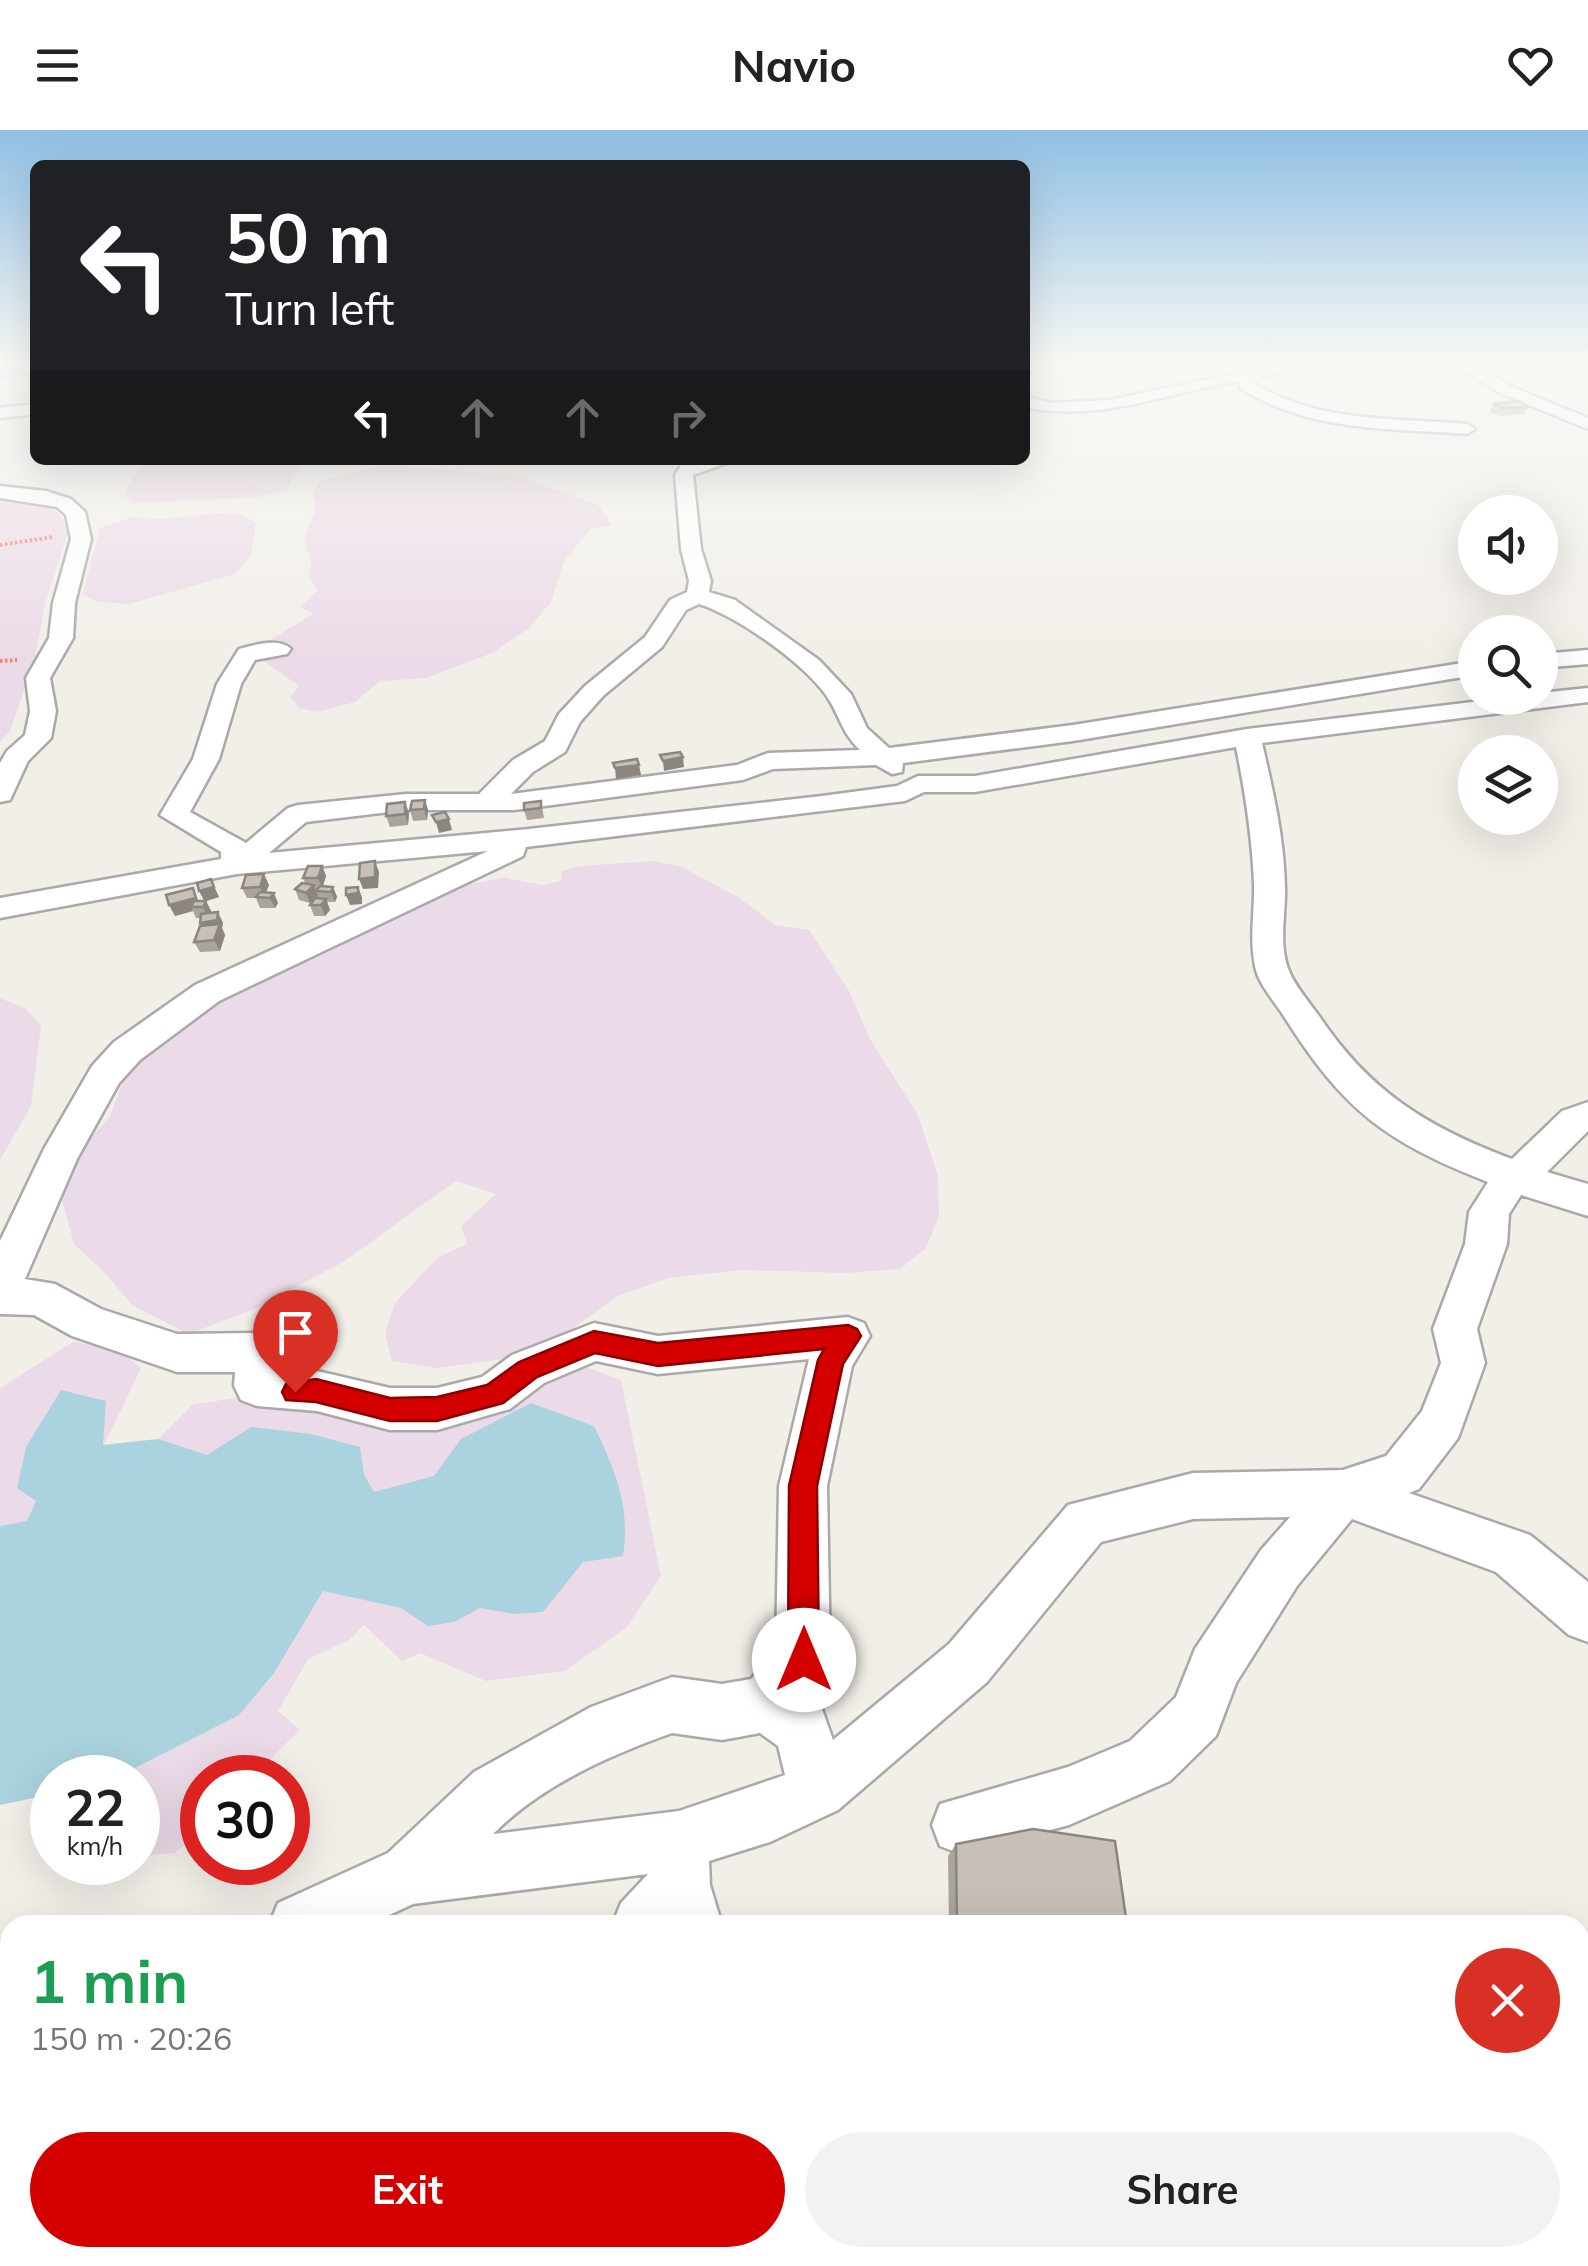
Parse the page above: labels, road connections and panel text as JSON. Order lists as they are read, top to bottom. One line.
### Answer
{"page":{"header":"Navio","turn":["50 m","Turn left"],"speed":"22 km/h","limit":"30","heading":["1 min","150 m · 20:26"],"buttons":["Exit","Share"]}}
